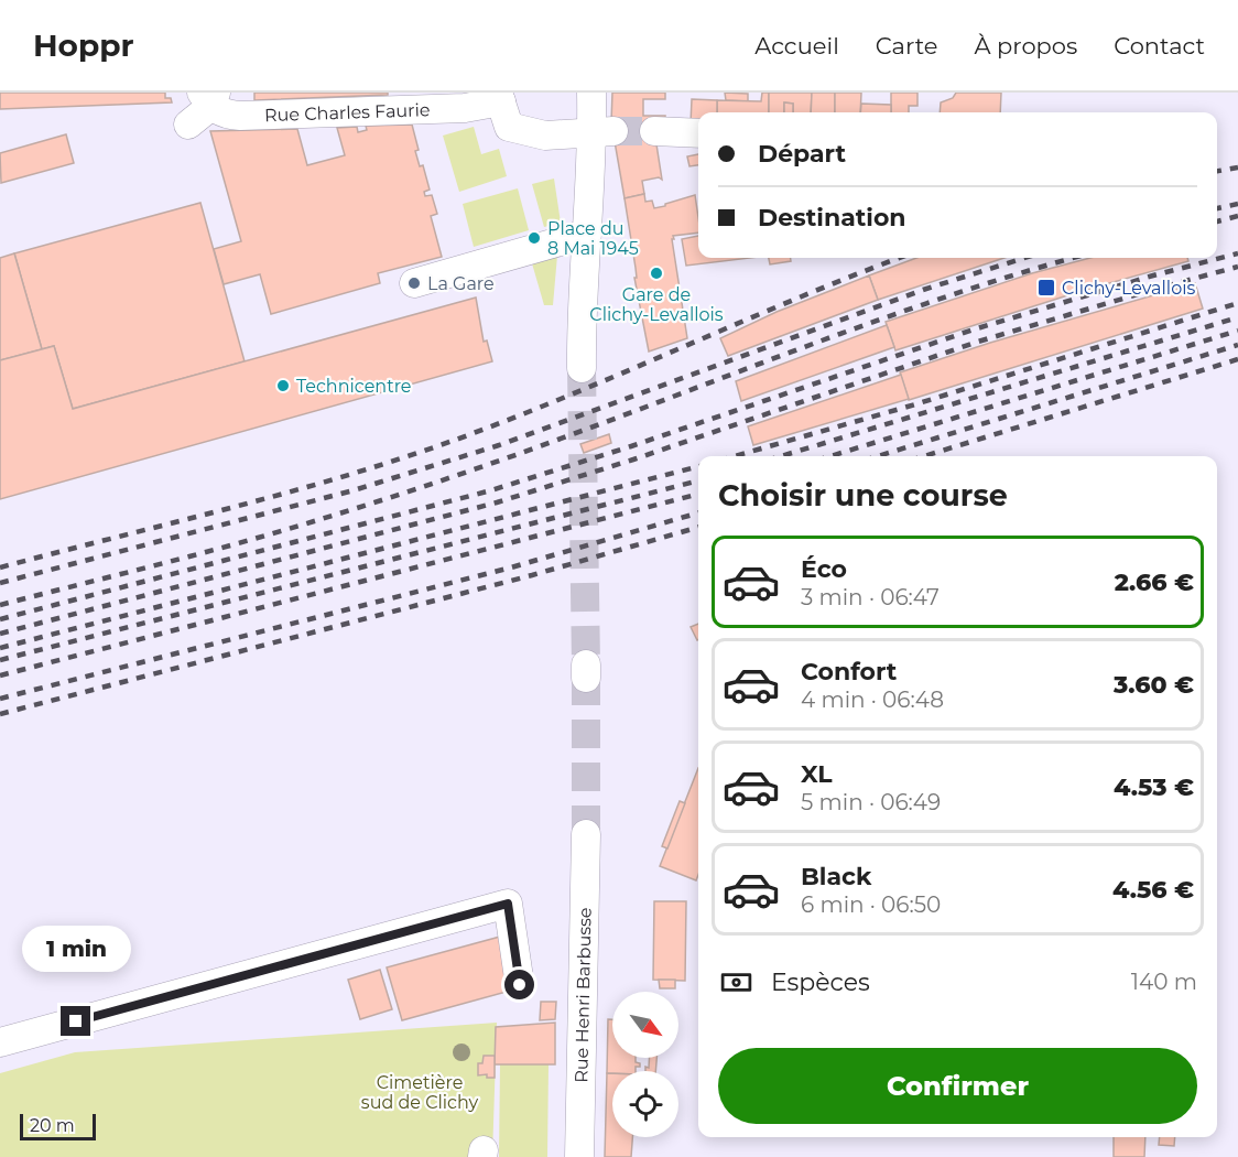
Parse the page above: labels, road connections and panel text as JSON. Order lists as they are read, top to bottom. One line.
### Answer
{"streets":{"street":["Rue Charles Faurie","Rue Henri Barbusse"]},"parks":["Cimetière sud de Clichy"],"places":{"other":["Place du 8 Mai 1945","Gare de Clichy-Levallois","La Gare","Technicentre"],"transit":["Clichy-Levallois"]},"scale_bar":"20 m","north":"bottom right","page":{"header":"Hoppr","nav":["Accueil","Carte","À propos","Contact"],"banner":["Départ","Destination"],"heading":"Choisir une course","list":[{"name":"Éco","note":"3 min · 06:47","value":"2.66 €"},{"name":"Confort","note":"4 min · 06:48","value":"3.60 €"},{"name":"XL","note":"5 min · 06:49","value":"4.53 €"},{"name":"Black","note":"6 min · 06:50","value":"4.56 €"}],"bubble":"1 min","pay":["Espèces","140 m"],"buttons":"Confirmer","scale":"20 m"}}
